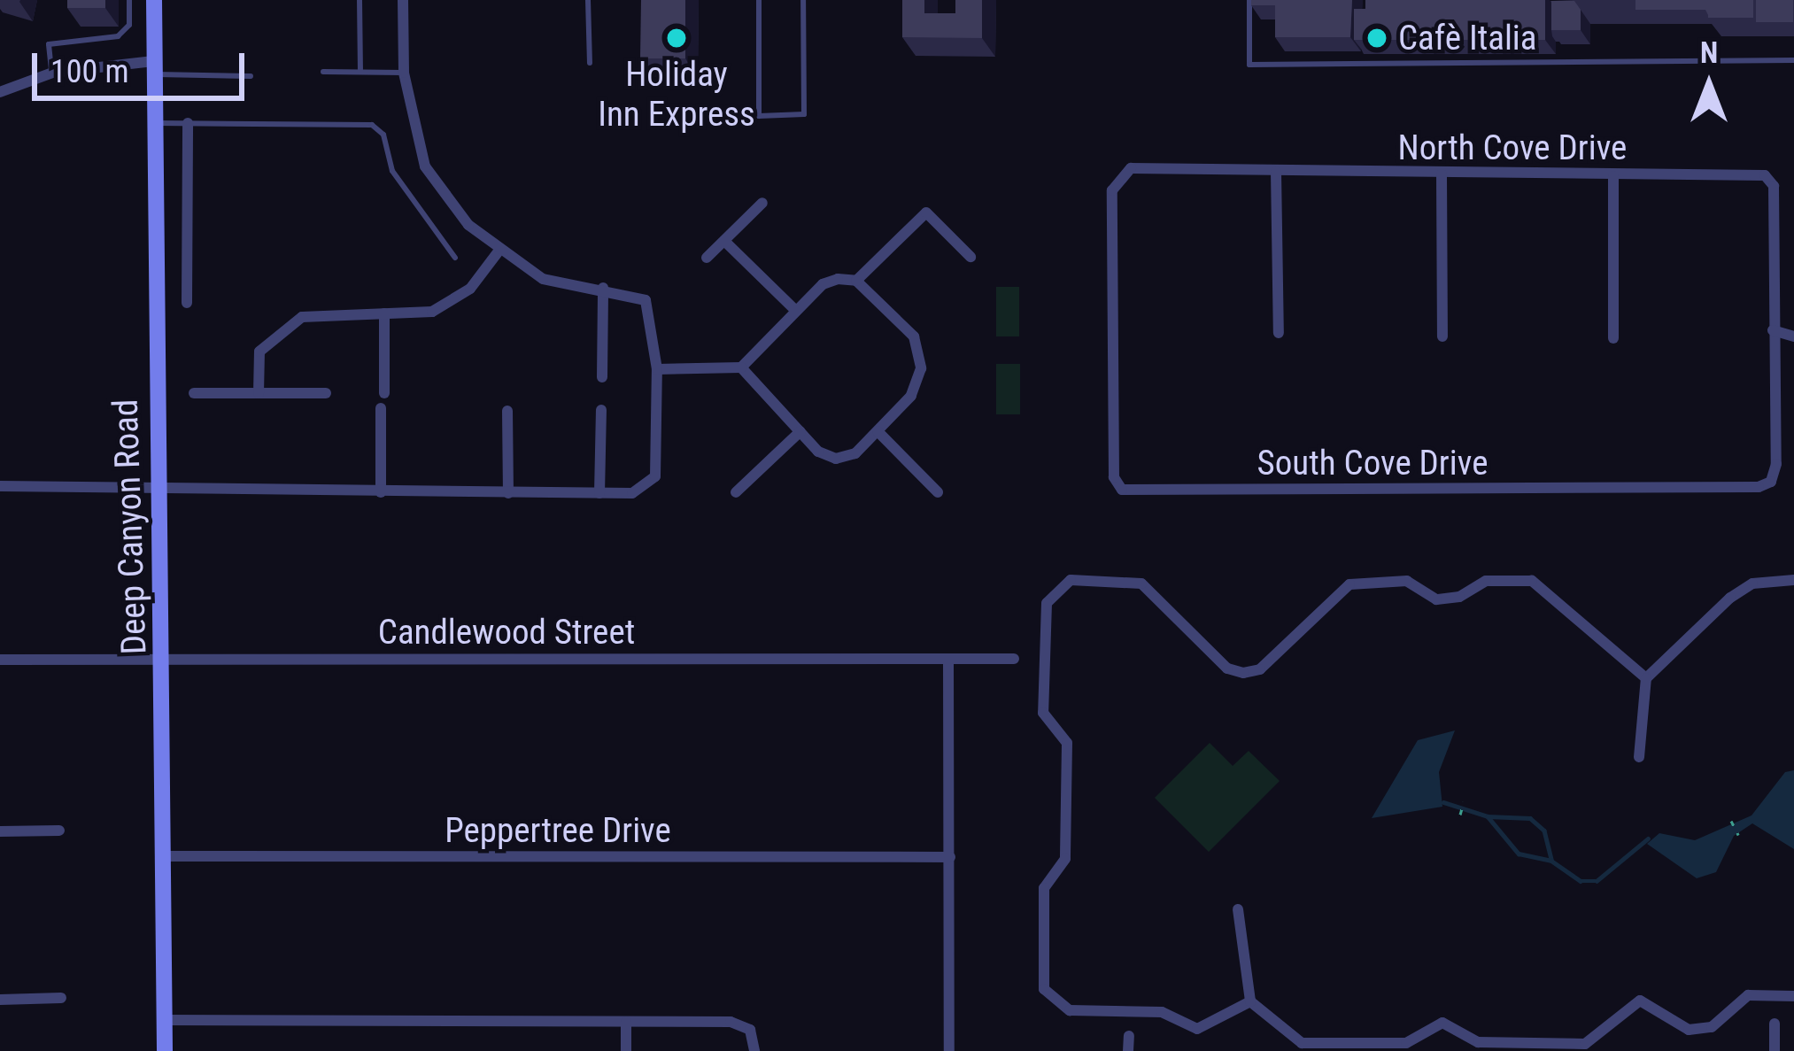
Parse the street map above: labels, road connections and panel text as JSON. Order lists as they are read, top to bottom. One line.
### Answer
{"streets":{"street":["North Cove Drive","South Cove Drive","Deep Canyon Road","Candlewood Street","Peppertree Drive"]},"crossings":[["North Cove Drive","South Cove Drive"],["Deep Canyon Road","Candlewood Street"],["Deep Canyon Road","Peppertree Drive"]],"places":["Holiday Inn Express","Cafè Italia"],"scale_bar":"100 m","north":"top"}
